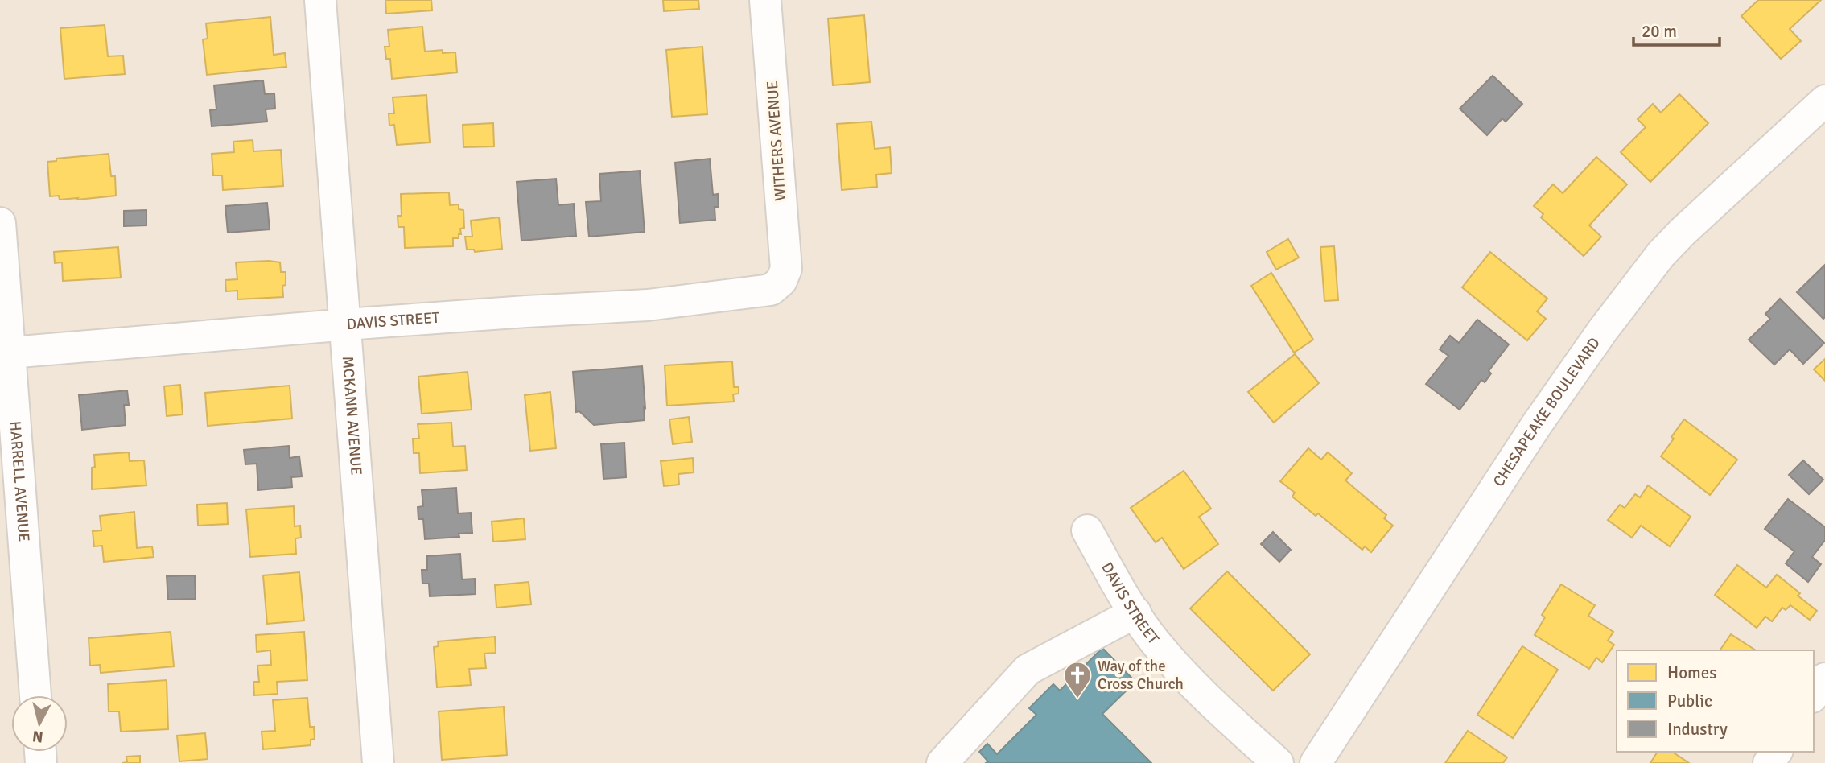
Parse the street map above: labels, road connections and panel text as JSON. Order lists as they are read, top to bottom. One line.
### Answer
{"streets":{"street":["WITHERS AVENUE","DAVIS STREET","CHESAPEAKE BOULEVARD","MCKANN AVENUE","HARRELL AVENUE"]},"crossings":[["WITHERS AVENUE","DAVIS STREET"],["DAVIS STREET","MCKANN AVENUE"],["DAVIS STREET","HARRELL AVENUE"]],"places":{"church":["Way of the Cross Church"]},"legend":["Homes","Public","Industry"],"scale_bar":"20 m","north":"bottom"}
